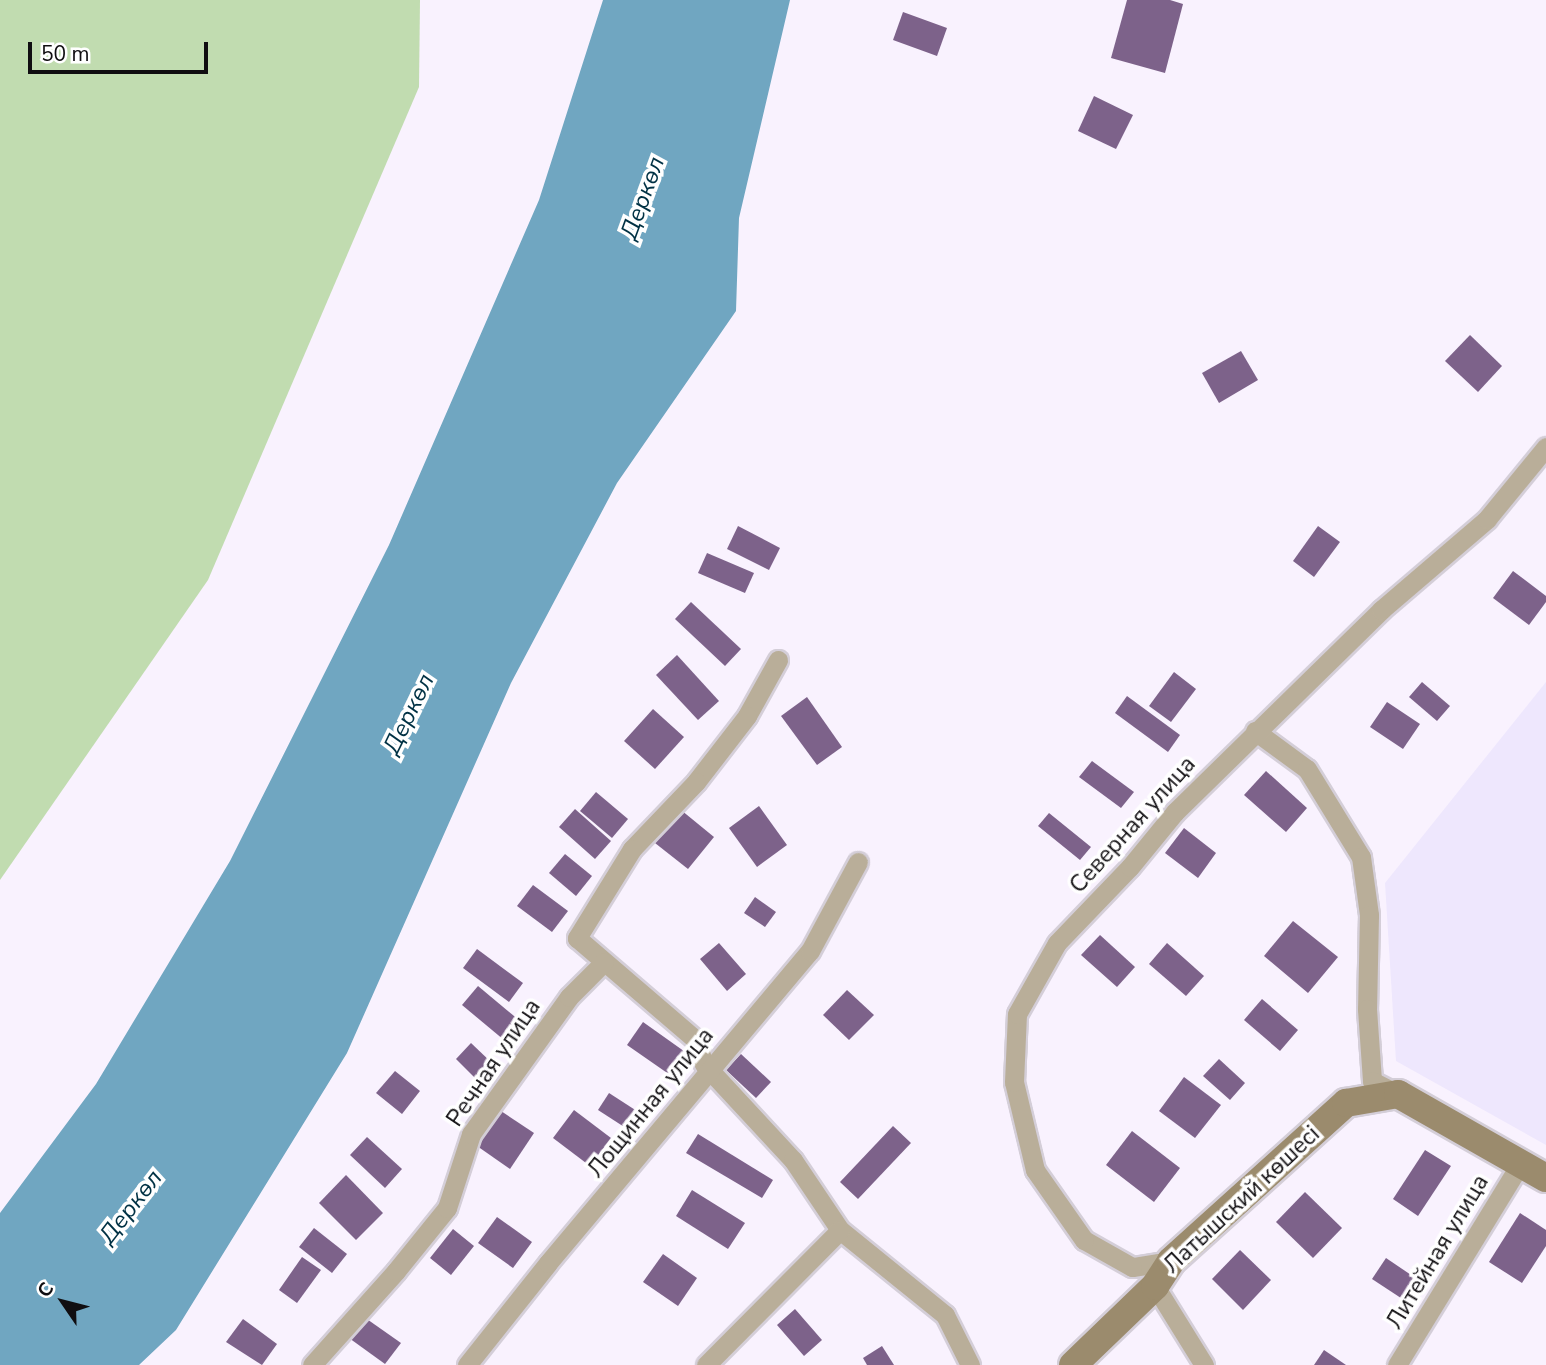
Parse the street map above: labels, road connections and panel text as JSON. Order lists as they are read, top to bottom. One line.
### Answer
{"streets":{"street":["Северная улица","Речная улица","Лощинная улица","Латышский көшесі","Литейная улица"]},"crossings":[["Северная улица","Латышский көшесі"]],"water":["Деркөл"],"scale_bar":"50 m","north":"top left"}
